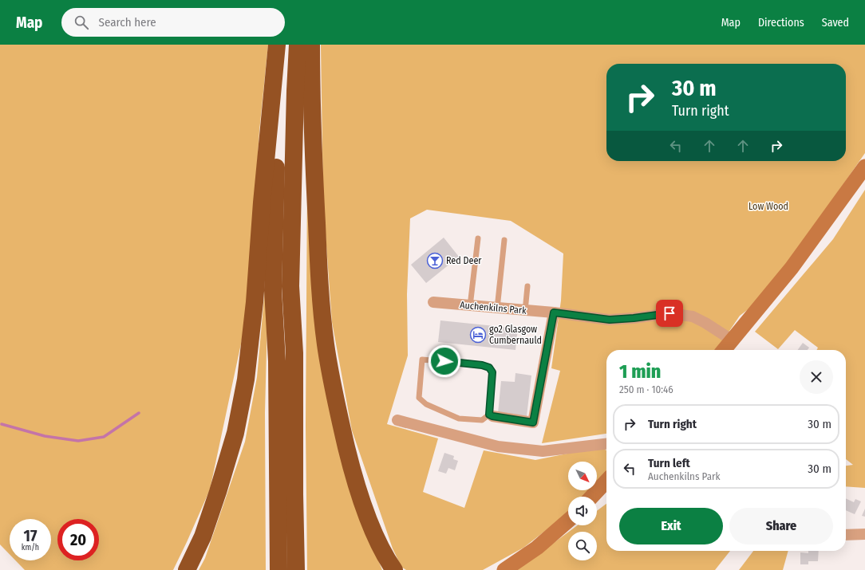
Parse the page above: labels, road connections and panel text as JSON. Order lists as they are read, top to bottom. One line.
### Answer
{"streets":{"street":["Auchenkilns Park"]},"parks":["Low Wood"],"places":{"bar":["Red Deer"],"hotel":["go2 Glasgow Cumbernauld"]},"north":"bottom right","page":{"header":"Map","search":"Search here","nav":["Map","Directions","Saved"],"turn":["30 m","Turn right"],"heading":["1 min","250 m · 10:46"],"list":[{"name":"Turn right","value":"30 m"},{"name":"Turn left","note":"Auchenkilns Park","value":"30 m"}],"buttons":["Exit","Share"],"speed":"17 km/h","limit":"20"}}
